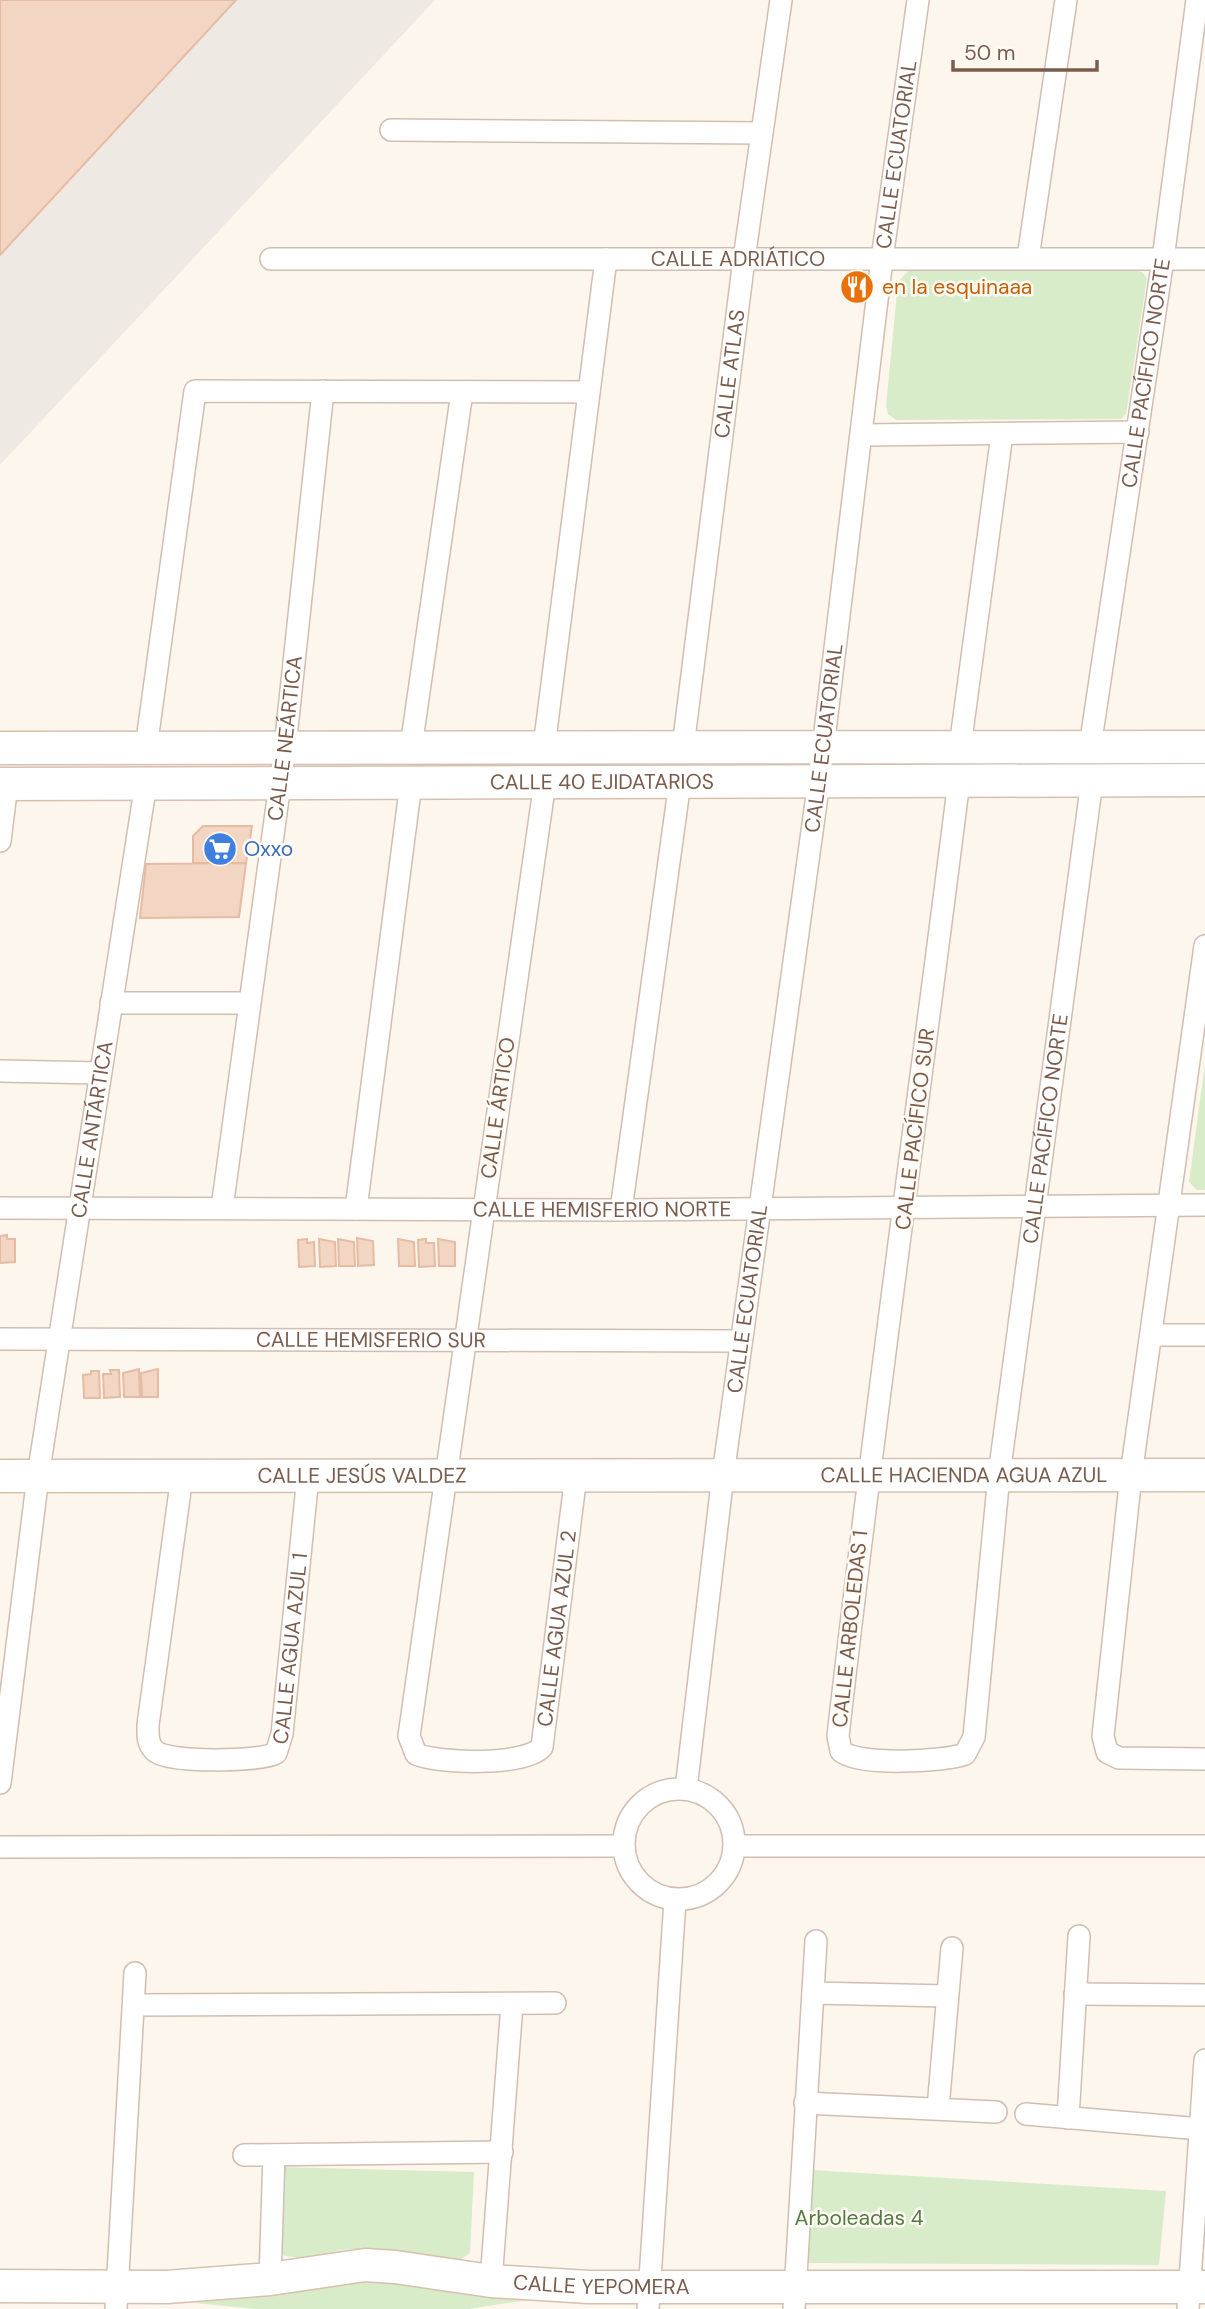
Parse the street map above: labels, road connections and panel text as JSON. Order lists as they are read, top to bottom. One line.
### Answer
{"streets":{"main road":["CALLE 40 EJIDATARIOS","CALLE HACIENDA AGUA AZUL","CALLE JESÚS VALDEZ","CALLE YEPOMERA"],"street":["CALLE ECUATORIAL","CALLE ADRIÁTICO","CALLE ATLAS","CALLE PACÍFICO NORTE","CALLE NEÁRTICA","CALLE ÁRTICO","CALLE PACÍFICO SUR","CALLE ANTÁRTICA","CALLE HEMISFERIO NORTE","CALLE HEMISFERIO SUR","CALLE AGUA AZUL 2","CALLE ARBOLEDAS 1","CALLE AGUA AZUL 1"]},"crossings":[["CALLE ECUATORIAL","CALLE ADRIÁTICO"],["CALLE ECUATORIAL","CALLE 40 EJIDATARIOS"],["CALLE ECUATORIAL","CALLE HEMISFERIO NORTE"],["CALLE ECUATORIAL","CALLE HEMISFERIO SUR"],["CALLE ECUATORIAL","CALLE HACIENDA AGUA AZUL"],["CALLE ECUATORIAL","CALLE JESÚS VALDEZ"],["CALLE ADRIÁTICO","CALLE ATLAS"],["CALLE ADRIÁTICO","CALLE PACÍFICO NORTE"],["CALLE ATLAS","CALLE 40 EJIDATARIOS"],["CALLE PACÍFICO NORTE","CALLE 40 EJIDATARIOS"],["CALLE PACÍFICO NORTE","CALLE HEMISFERIO NORTE"],["CALLE PACÍFICO NORTE","CALLE HACIENDA AGUA AZUL"],["CALLE PACÍFICO NORTE","CALLE ARBOLEDAS 1"],["CALLE NEÁRTICA","CALLE 40 EJIDATARIOS"],["CALLE NEÁRTICA","CALLE HEMISFERIO NORTE"],["CALLE 40 EJIDATARIOS","CALLE ÁRTICO"],["CALLE 40 EJIDATARIOS","CALLE PACÍFICO SUR"],["CALLE 40 EJIDATARIOS","CALLE ANTÁRTICA"],["CALLE ÁRTICO","CALLE HEMISFERIO NORTE"],["CALLE ÁRTICO","CALLE HEMISFERIO SUR"],["CALLE ÁRTICO","CALLE JESÚS VALDEZ"],["CALLE ÁRTICO","CALLE AGUA AZUL 2"],["CALLE PACÍFICO SUR","CALLE HEMISFERIO NORTE"],["CALLE PACÍFICO SUR","CALLE HACIENDA AGUA AZUL"],["CALLE PACÍFICO SUR","CALLE ARBOLEDAS 1"],["CALLE ANTÁRTICA","CALLE HEMISFERIO NORTE"],["CALLE ANTÁRTICA","CALLE HEMISFERIO SUR"],["CALLE ANTÁRTICA","CALLE JESÚS VALDEZ"],["CALLE HACIENDA AGUA AZUL","CALLE JESÚS VALDEZ"],["CALLE HACIENDA AGUA AZUL","CALLE ARBOLEDAS 1"],["CALLE JESÚS VALDEZ","CALLE AGUA AZUL 2"],["CALLE JESÚS VALDEZ","CALLE AGUA AZUL 1"]],"parks":["Arboleadas 4"],"places":{"restaurant":["en la esquinaaa"],"supermarket":["Oxxo"]},"scale_bar":"50 m"}
